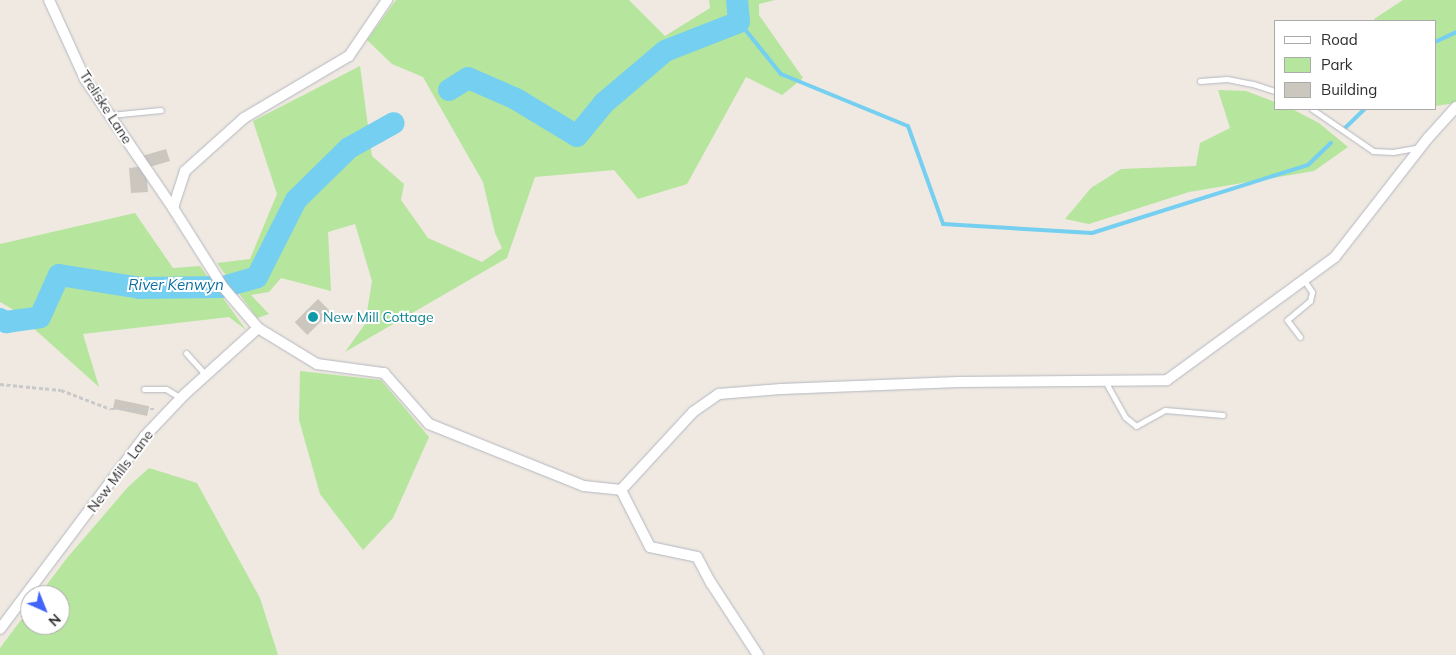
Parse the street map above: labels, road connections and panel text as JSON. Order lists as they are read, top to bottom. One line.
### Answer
{"streets":{"street":["Treliske Lane","New Mills Lane"]},"crossings":[["Treliske Lane","New Mills Lane"]],"water":["River Kenwyn"],"places":["New Mill Cottage"],"legend":["Road","Park","Building"],"north":"bottom right"}
